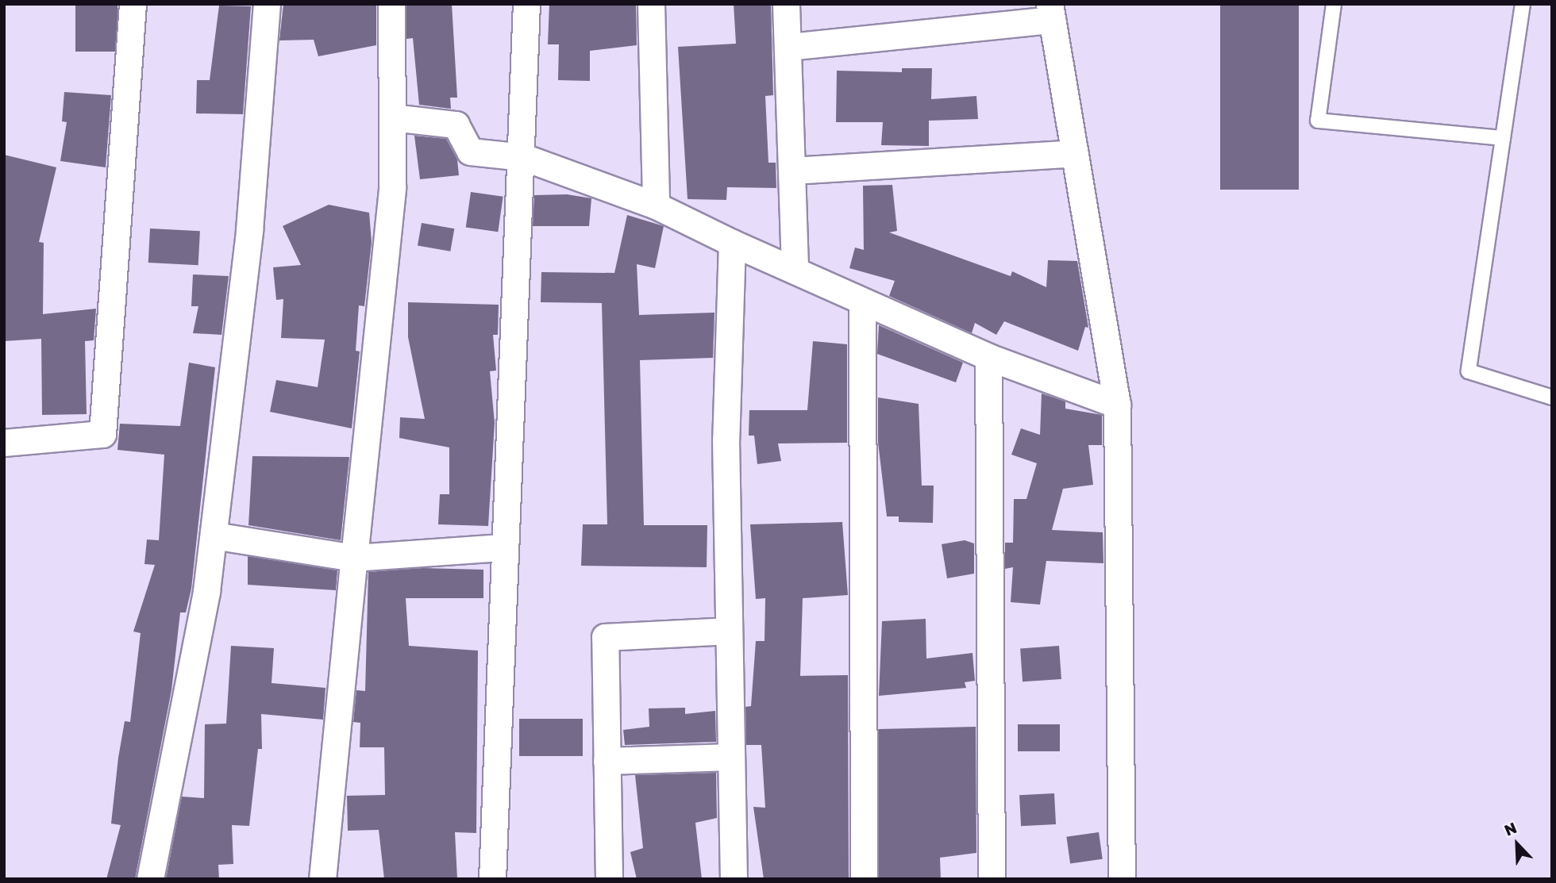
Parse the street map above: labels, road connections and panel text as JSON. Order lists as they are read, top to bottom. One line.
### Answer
{"north":"top left"}
